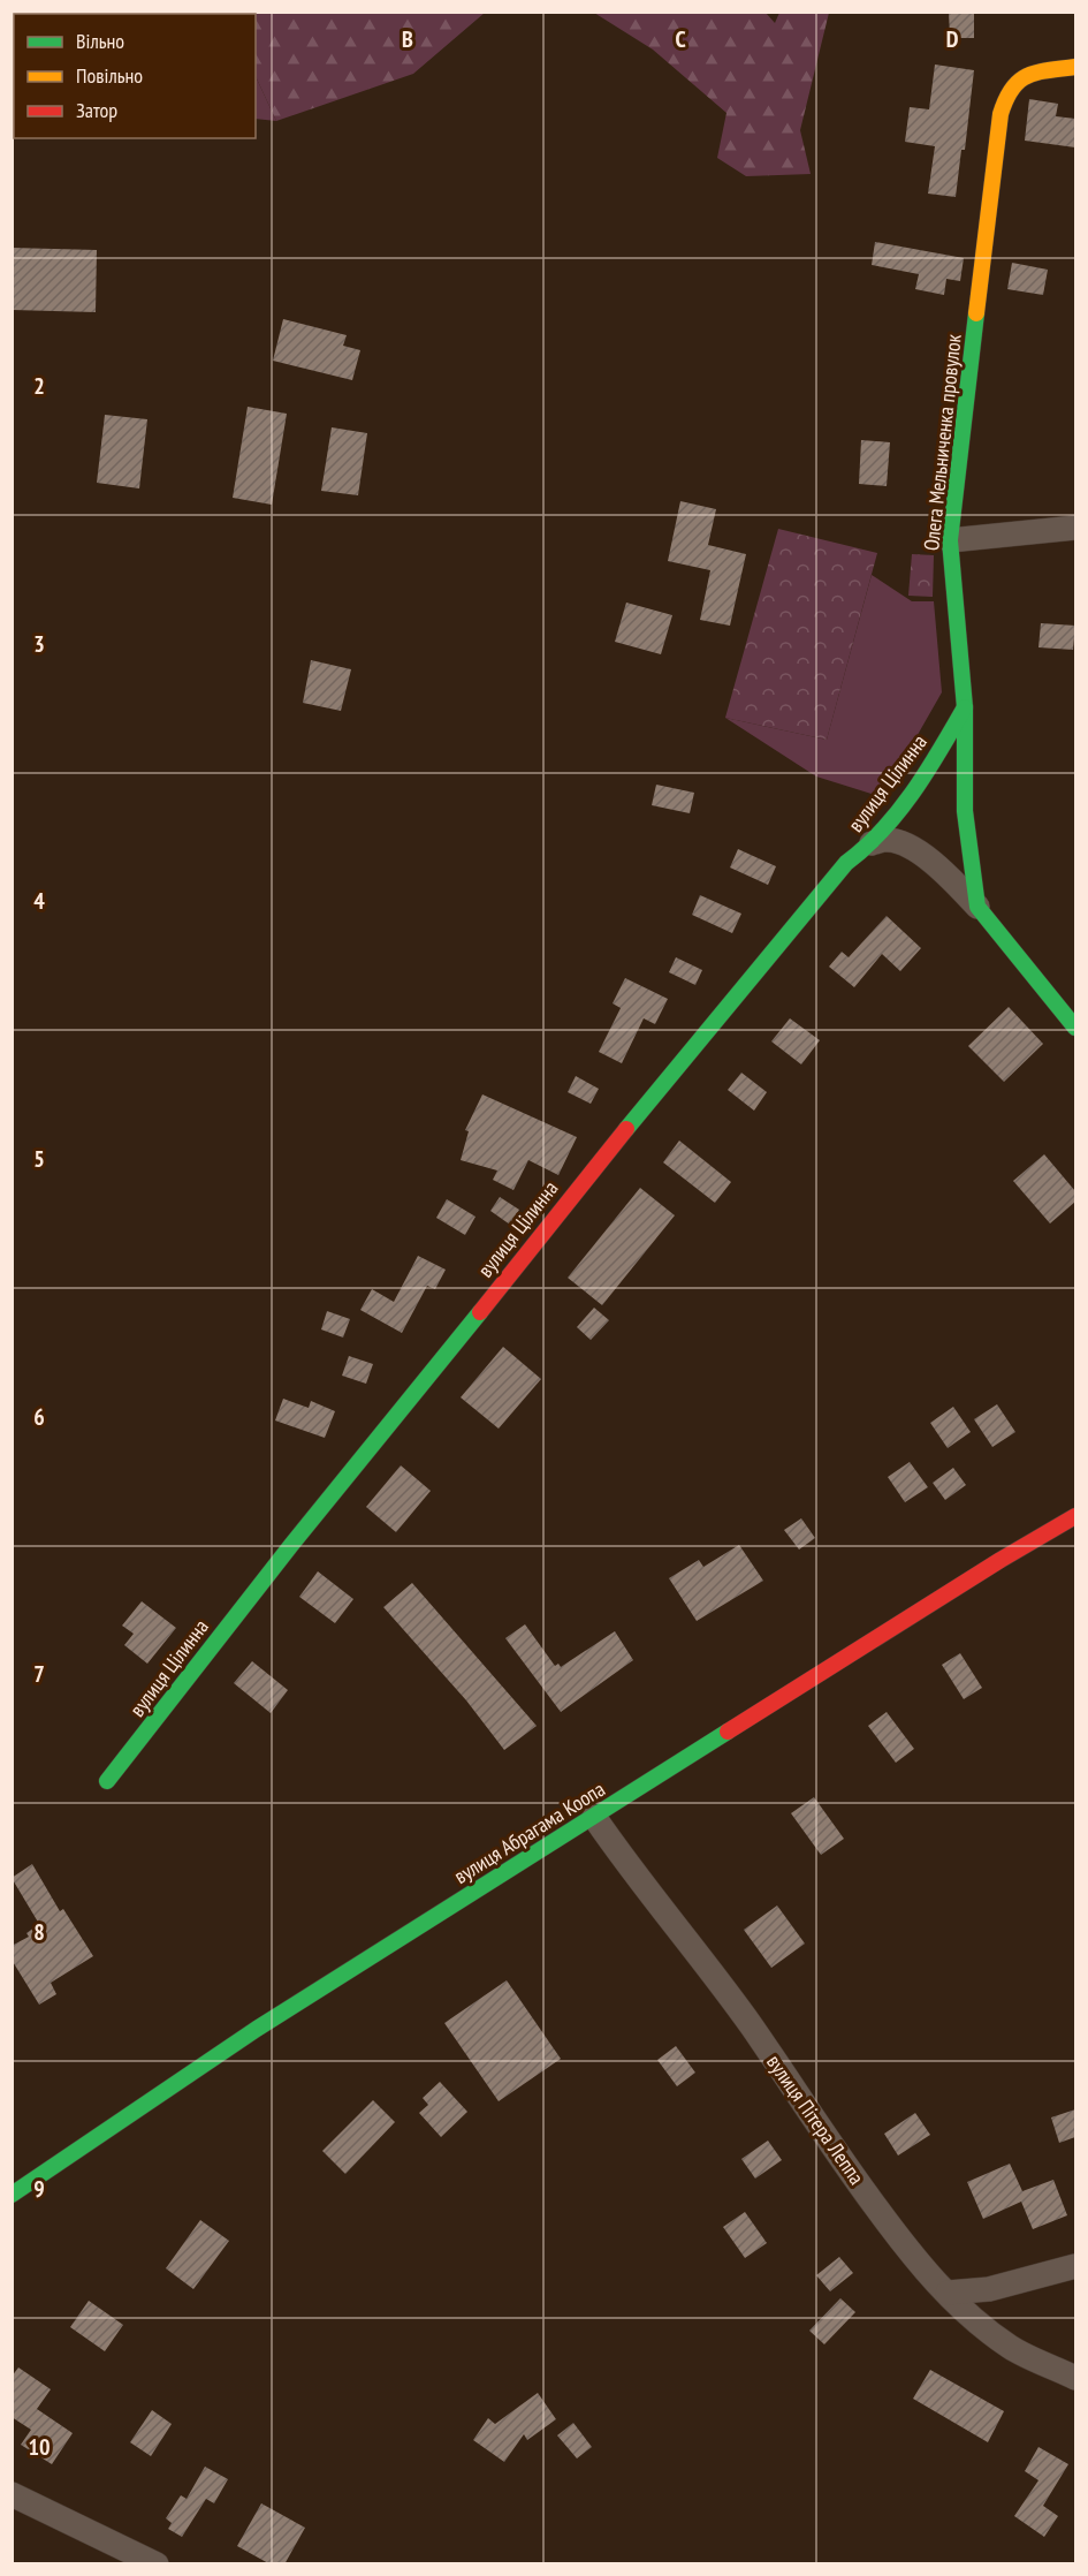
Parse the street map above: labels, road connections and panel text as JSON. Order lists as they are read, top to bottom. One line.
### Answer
{"streets":{"street":["Олега Мельниченка провулок","вулиця Цілинна","вулиця Абрагама Коопа","вулиця Пітера Леппа"]},"crossings":[["Олега Мельниченка провулок","вулиця Цілинна"],["вулиця Абрагама Коопа","вулиця Пітера Леппа"]],"legend":["Вільно","Повільно","Затор"],"grid":{"columns":["B","C","D"],"rows":["2","3","4","5","6","7","8","9","10"]}}
